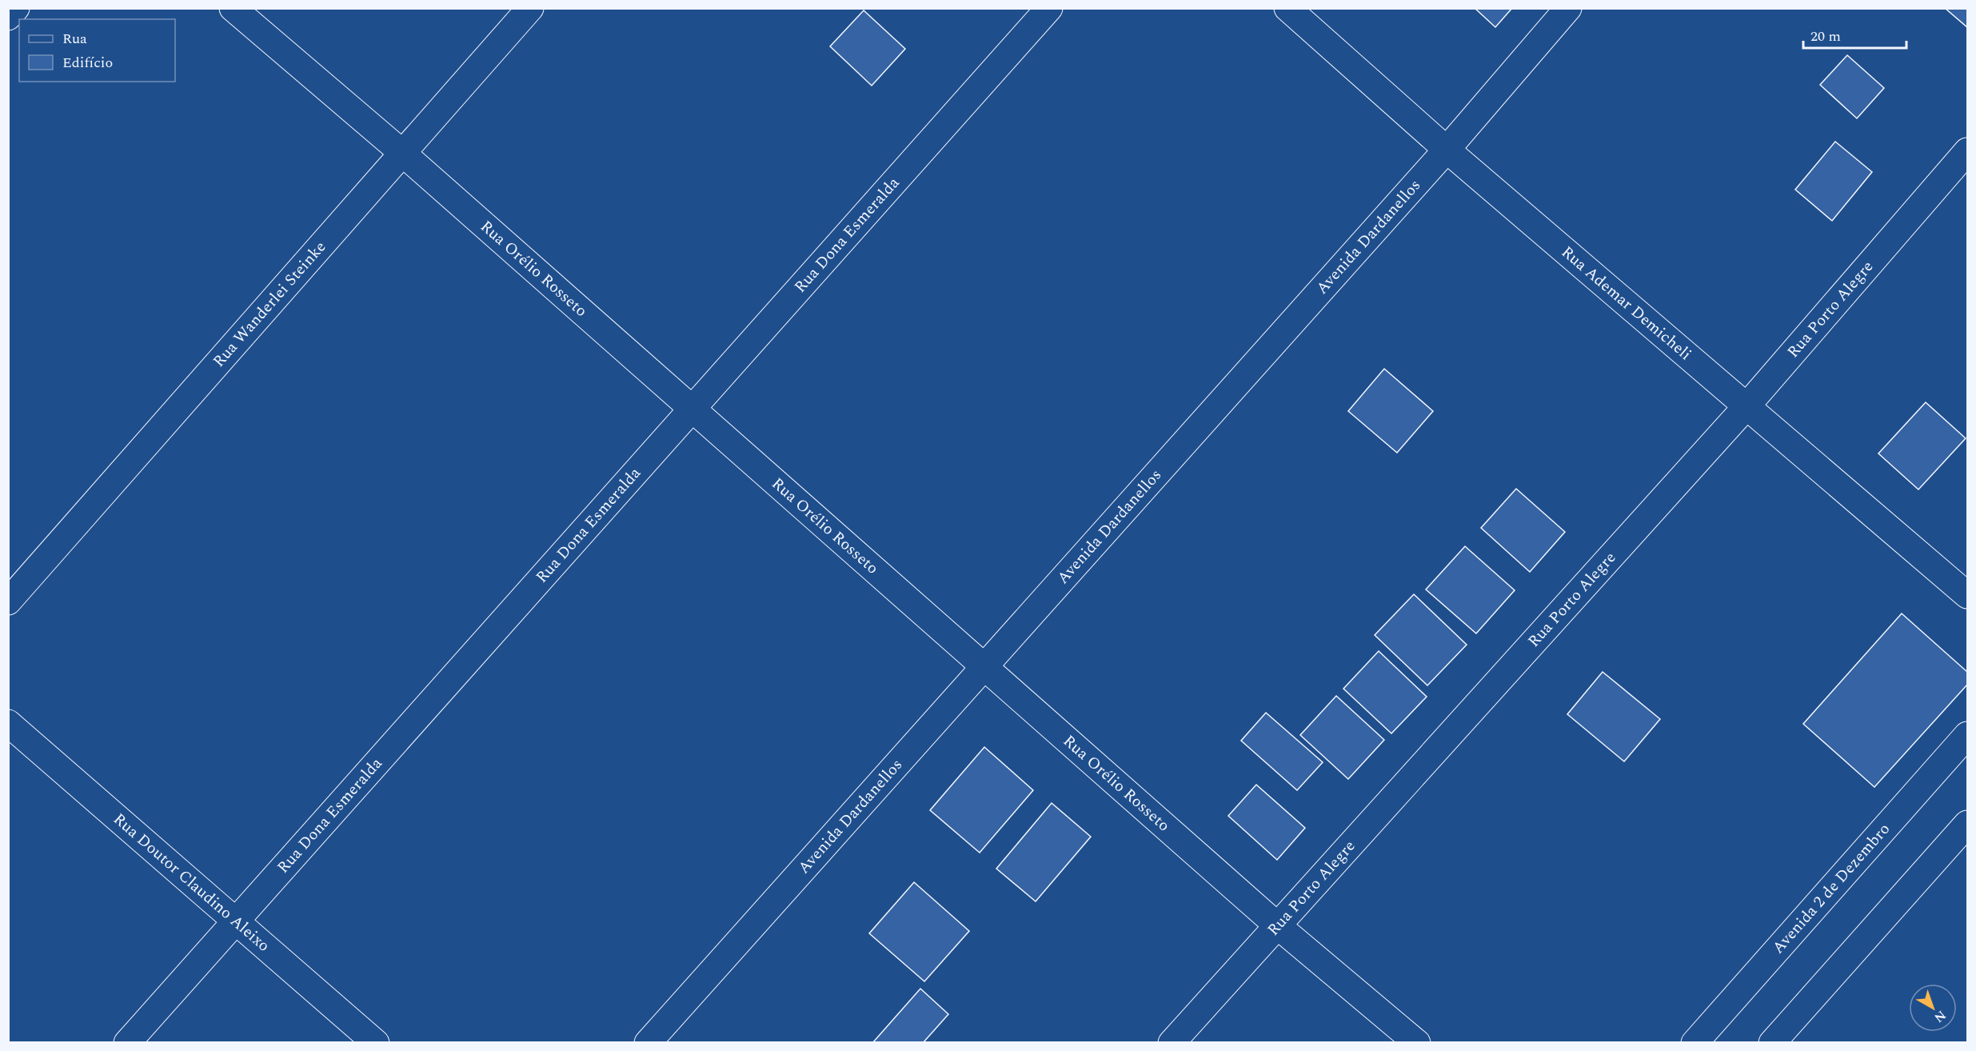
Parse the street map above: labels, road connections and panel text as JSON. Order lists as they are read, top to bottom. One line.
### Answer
{"streets":{"street":["Rua Dona Esmeralda","Avenida Dardanellos","Rua Orélio Rosseto","Rua Ademar Demicheli","Rua Wanderlei Steinke","Rua Porto Alegre","Rua Doutor Claudino Aleixo","Avenida 2 de Dezembro"]},"crossings":[["Rua Dona Esmeralda","Rua Orélio Rosseto"],["Rua Dona Esmeralda","Rua Doutor Claudino Aleixo"],["Avenida Dardanellos","Rua Orélio Rosseto"],["Avenida Dardanellos","Rua Ademar Demicheli"],["Rua Orélio Rosseto","Rua Wanderlei Steinke"],["Rua Orélio Rosseto","Rua Porto Alegre"],["Rua Ademar Demicheli","Rua Porto Alegre"]],"legend":["Rua","Edifício"],"scale_bar":"20 m","north":"bottom right"}
